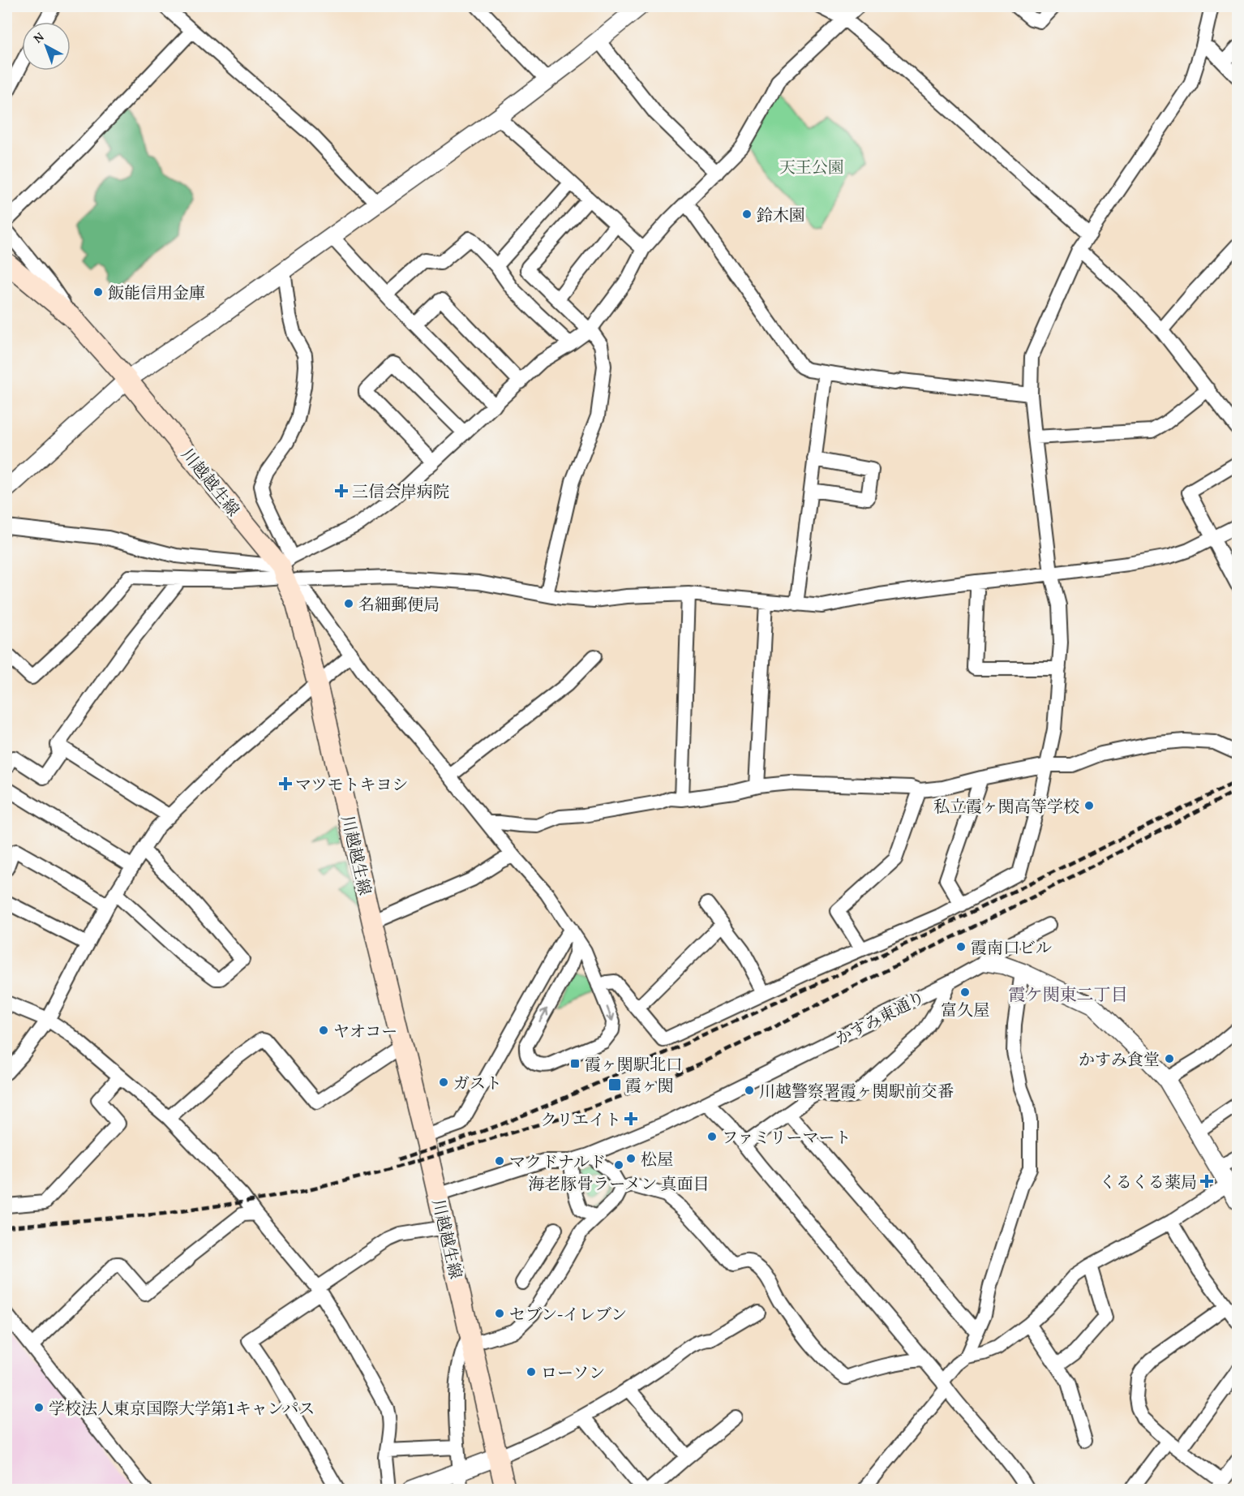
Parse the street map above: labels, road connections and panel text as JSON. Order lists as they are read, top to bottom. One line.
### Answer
{"streets":{"main road":["川越越生線"],"street":["かすみ東通り"]},"crossings":[["川越越生線","かすみ東通り"]],"districts":["霞ケ関東二丁目"],"parks":["天王公園"],"places":{"other":["鈴木園","飯能信用金庫","名細郵便局","私立霞ヶ関高等学校","霞南口ビル","富久屋","ヤオコー","かすみ食堂","ガスト","川越警察署霞ヶ関駅前交番","ファミリーマート","松屋","マクドナルド","海老豚骨ラーメン 真面目","セブン-イレブン","ローソン","学校法人東京国際大学第1キャンパス"],"health":["三信会岸病院","マツモトキヨシ","クリエイト","くるくる薬局"],"transit":["霞ヶ関駅北口","霞ヶ関"]},"north":"top left"}
